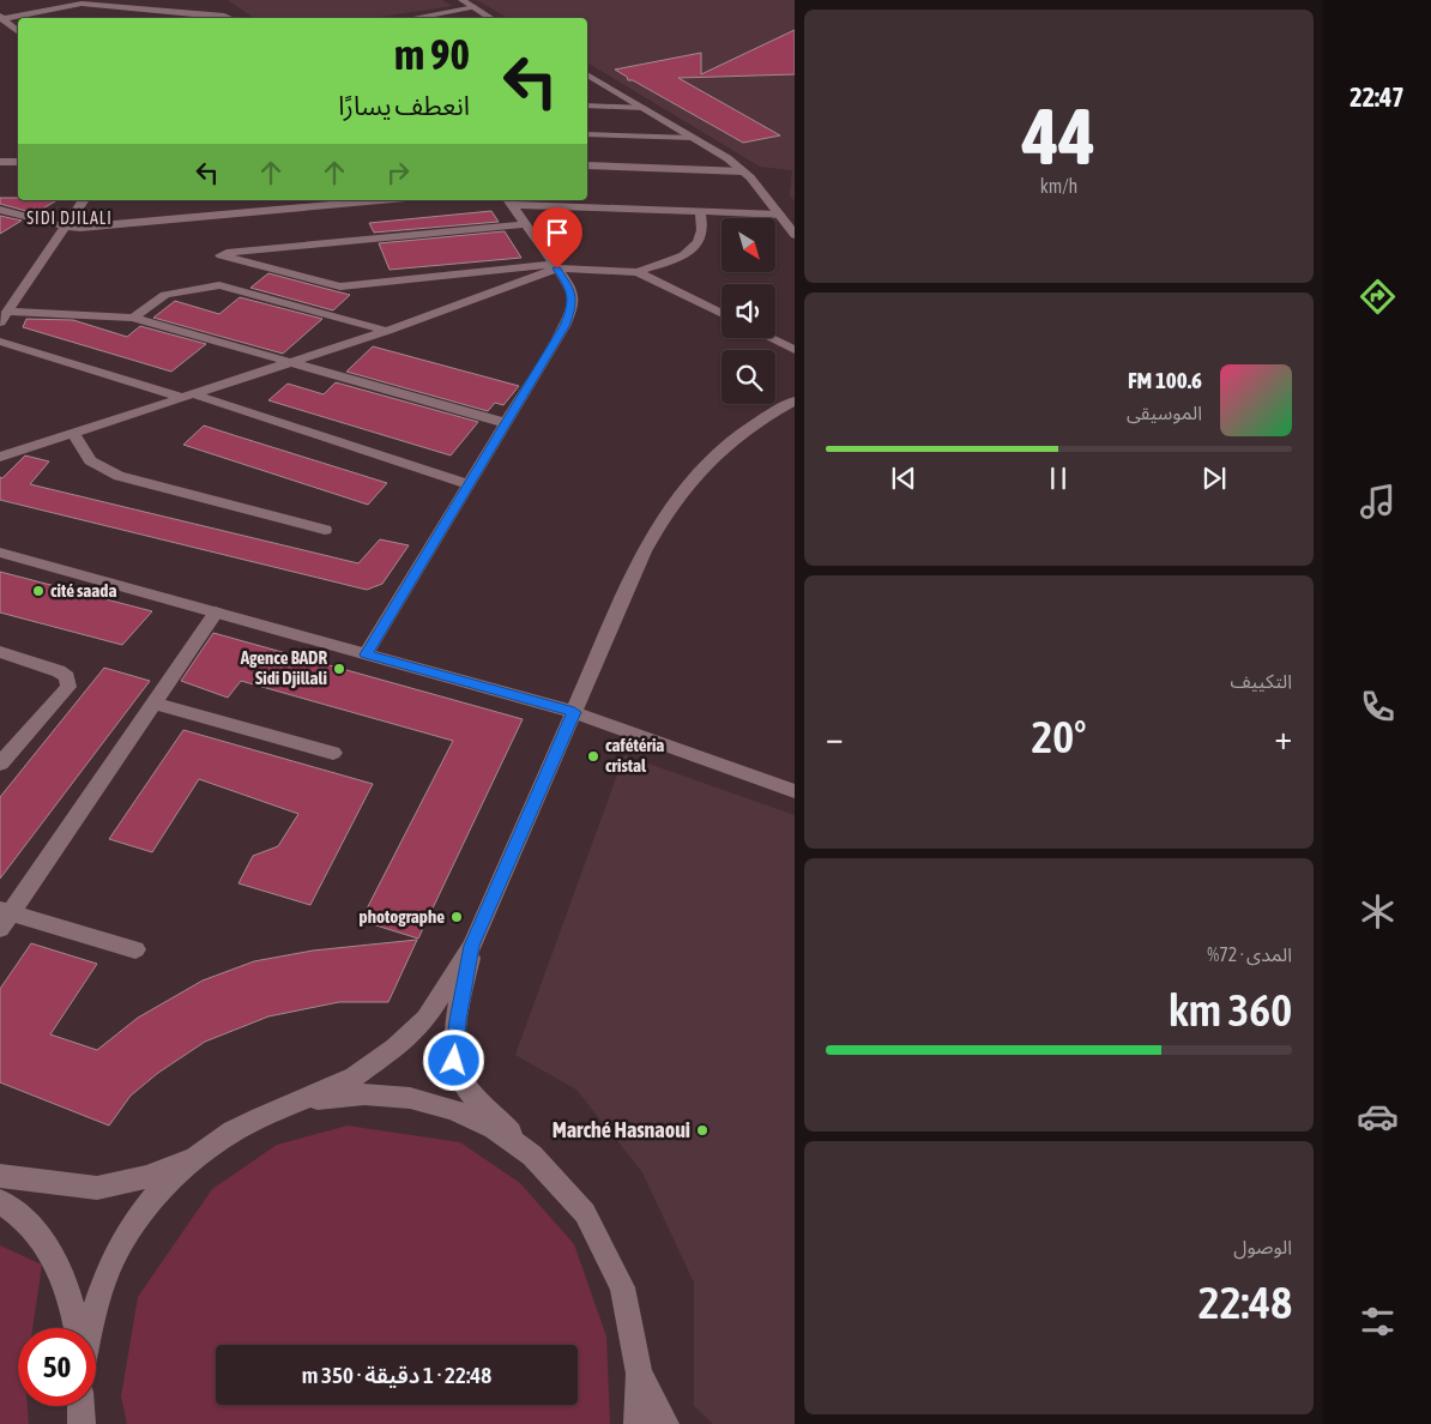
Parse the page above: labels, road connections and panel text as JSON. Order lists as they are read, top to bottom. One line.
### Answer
{"districts":["SIDI DJILALI"],"places":["cité saada","Agence BADR Sidi Djillali","cafétéria cristal","photographe","Marché Hasnaoui"],"north":"bottom right","page":{"tabs":"22:47","tile":[["44","km/h"],"التكييف",["المدى · 72%","360 km"],["الوصول","22:48"]],"turn":["90 m","انعطف يسارًا"],"song":["100.6 FM","الموسيقى"],"heat":["−","20°","+"],"limit":"50","trip":"22:48 · 1 دقيقة · 350 m"}}
